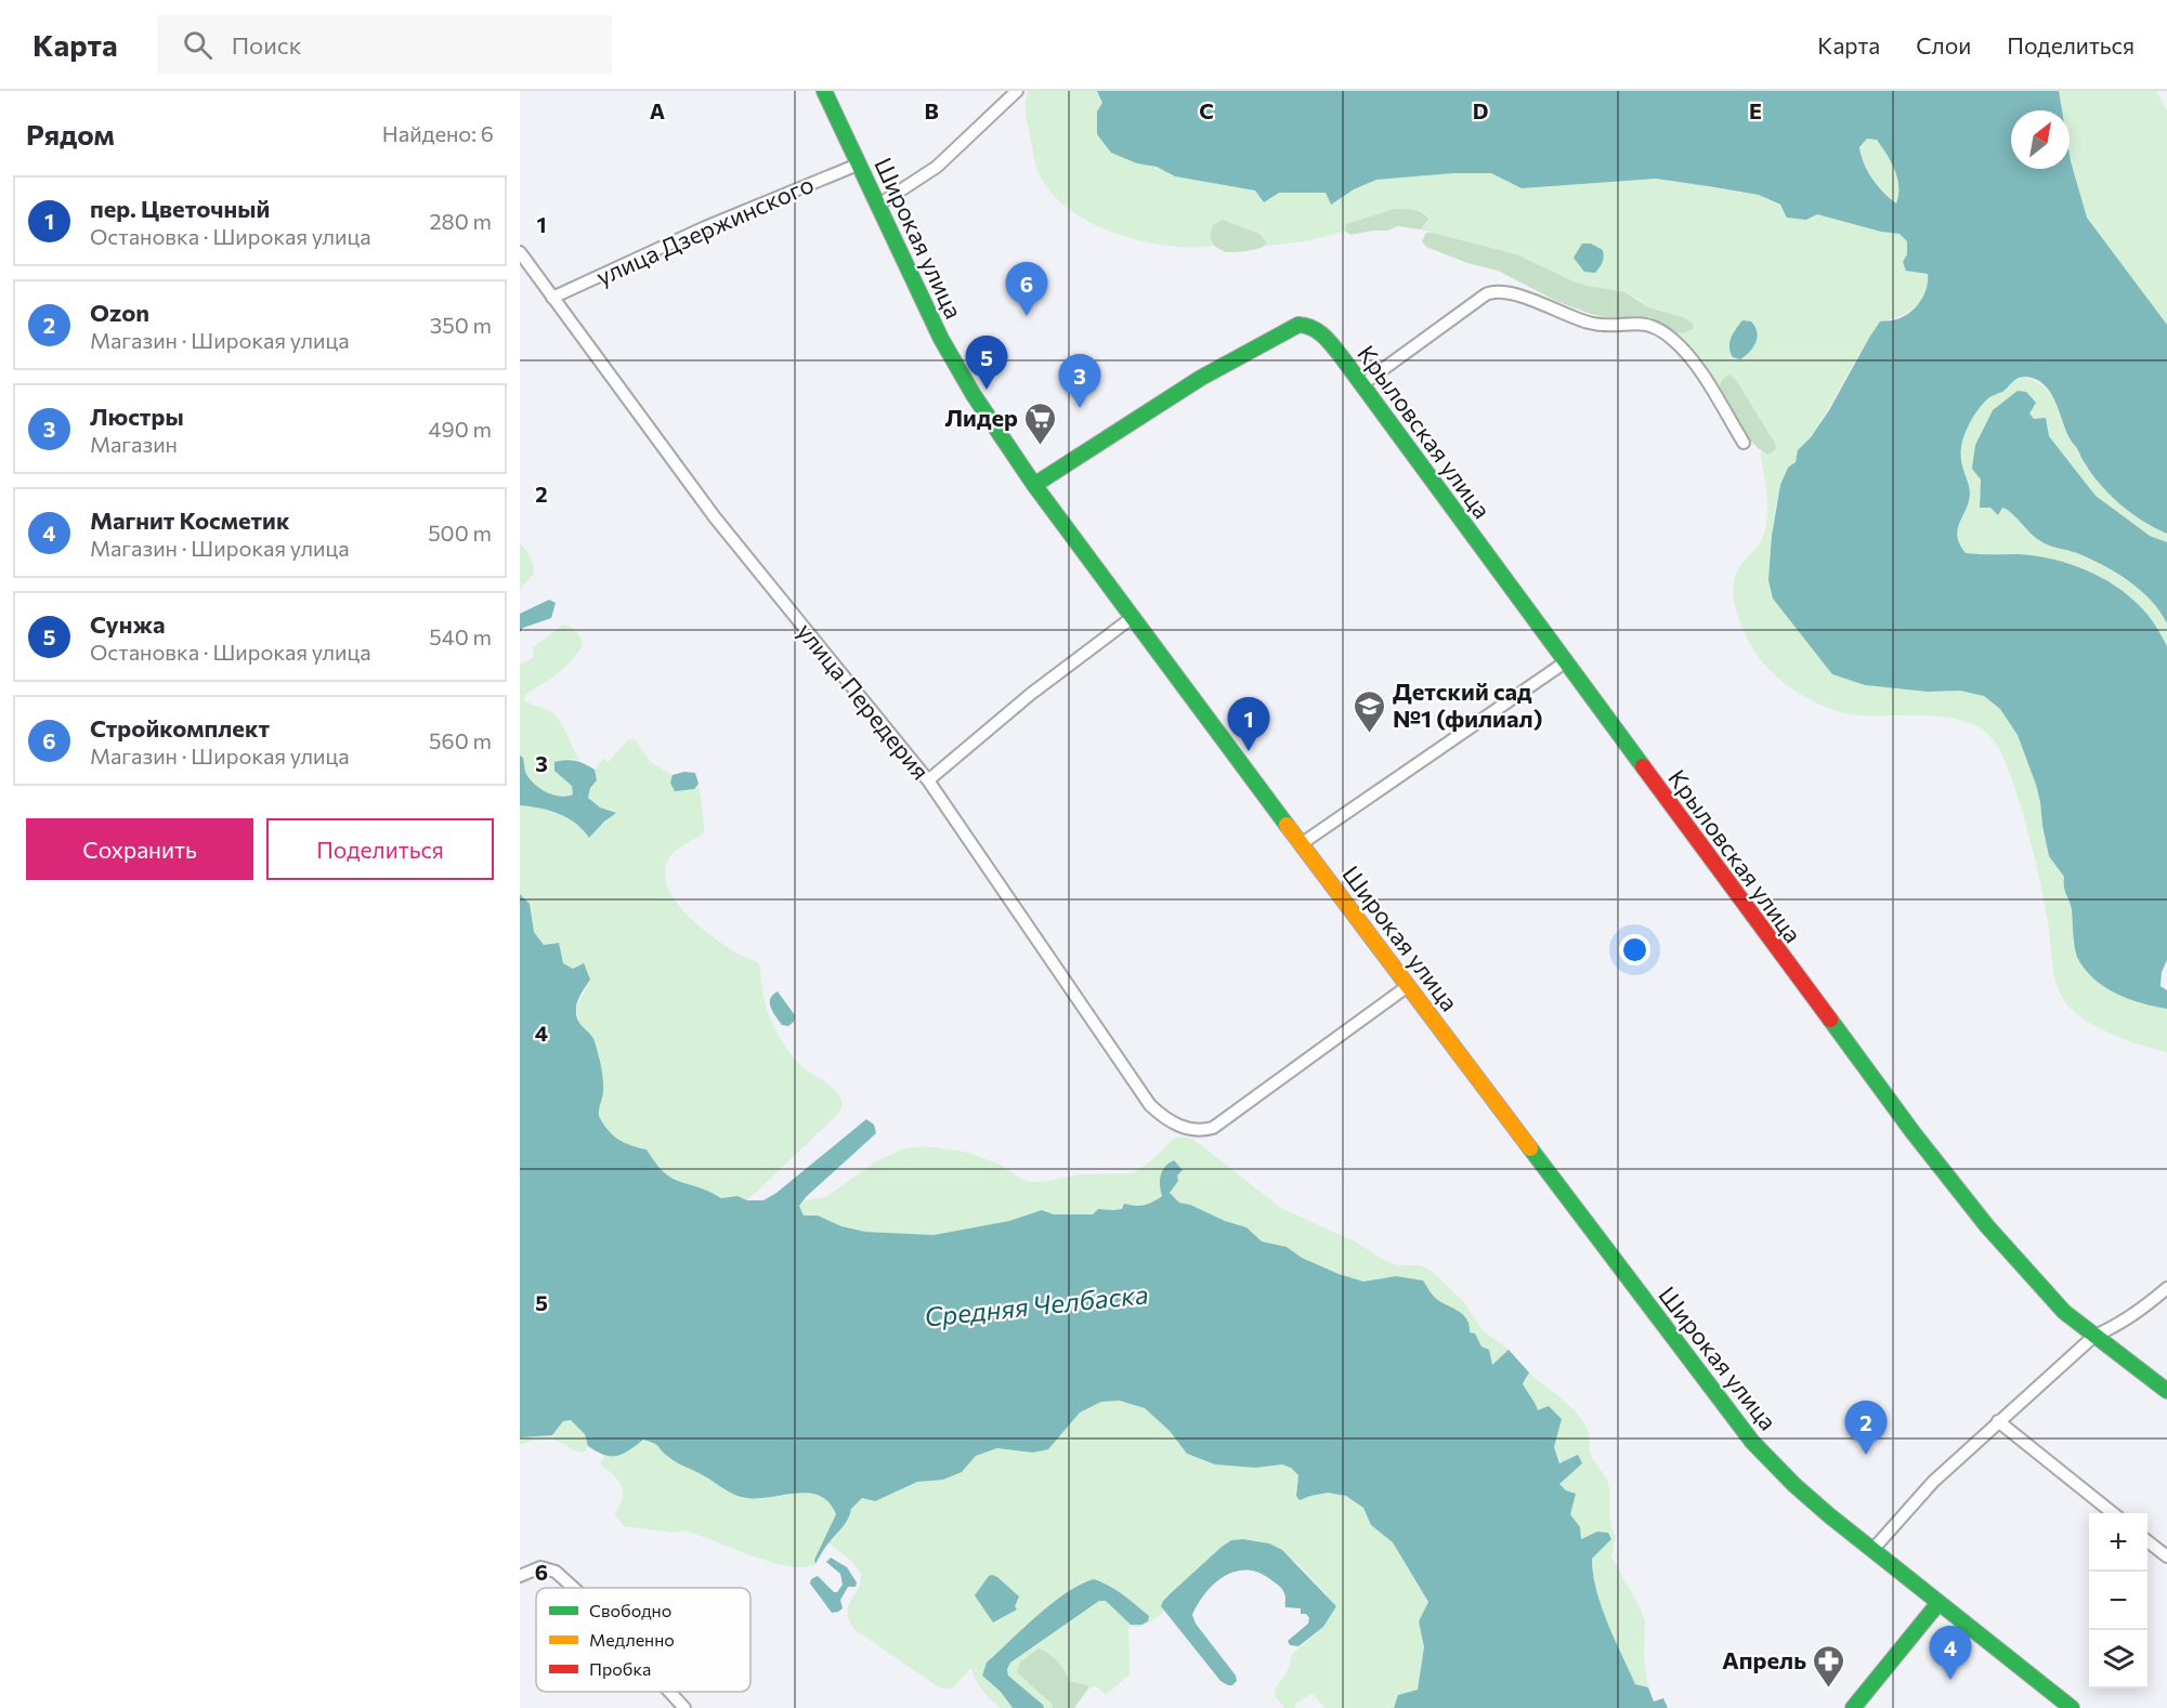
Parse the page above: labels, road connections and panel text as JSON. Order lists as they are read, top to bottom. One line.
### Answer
{"streets":{"street":["улица Дзержинского","Широкая улица","Крыловская улица","улица Передерия"]},"crossings":[["улица Дзержинского","Широкая улица"],["улица Дзержинского","улица Передерия"],["Широкая улица","Крыловская улица"],["Широкая улица","улица Передерия"]],"water":["Средняя Челбаска"],"places":{"supermarket":["Лидер"],"school or university":["Детский сад №1 (филиал)"],"pharmacy":["Апрель"]},"legend":["Свободно","Медленно","Пробка"],"north":"top right","page":{"header":"Карта","search":"Поиск","nav":["Карта","Слои","Поделиться"],"heading":["Рядом","Найдено: 6"],"list":[{"mark":"1","name":"пер. Цветочный","note":"Остановка · Широкая улица","value":"280 m"},{"mark":"2","name":"Ozon","note":"Магазин · Широкая улица","value":"350 m"},{"mark":"3","name":"Люстры","note":"Магазин","value":"490 m"},{"mark":"4","name":"Магнит Косметик","note":"Магазин · Широкая улица","value":"500 m"},{"mark":"5","name":"Сунжа","note":"Остановка · Широкая улица","value":"540 m"},{"mark":"6","name":"Стройкомплект","note":"Магазин · Широкая улица","value":"560 m"}],"pins":["6","5","3","1","2","4"],"buttons":["Сохранить","Поделиться"],"map_buttons":["+","−"]},"grid":{"columns":["A","B","C","D","E"],"rows":["1","2","3","4","5","6"]}}
